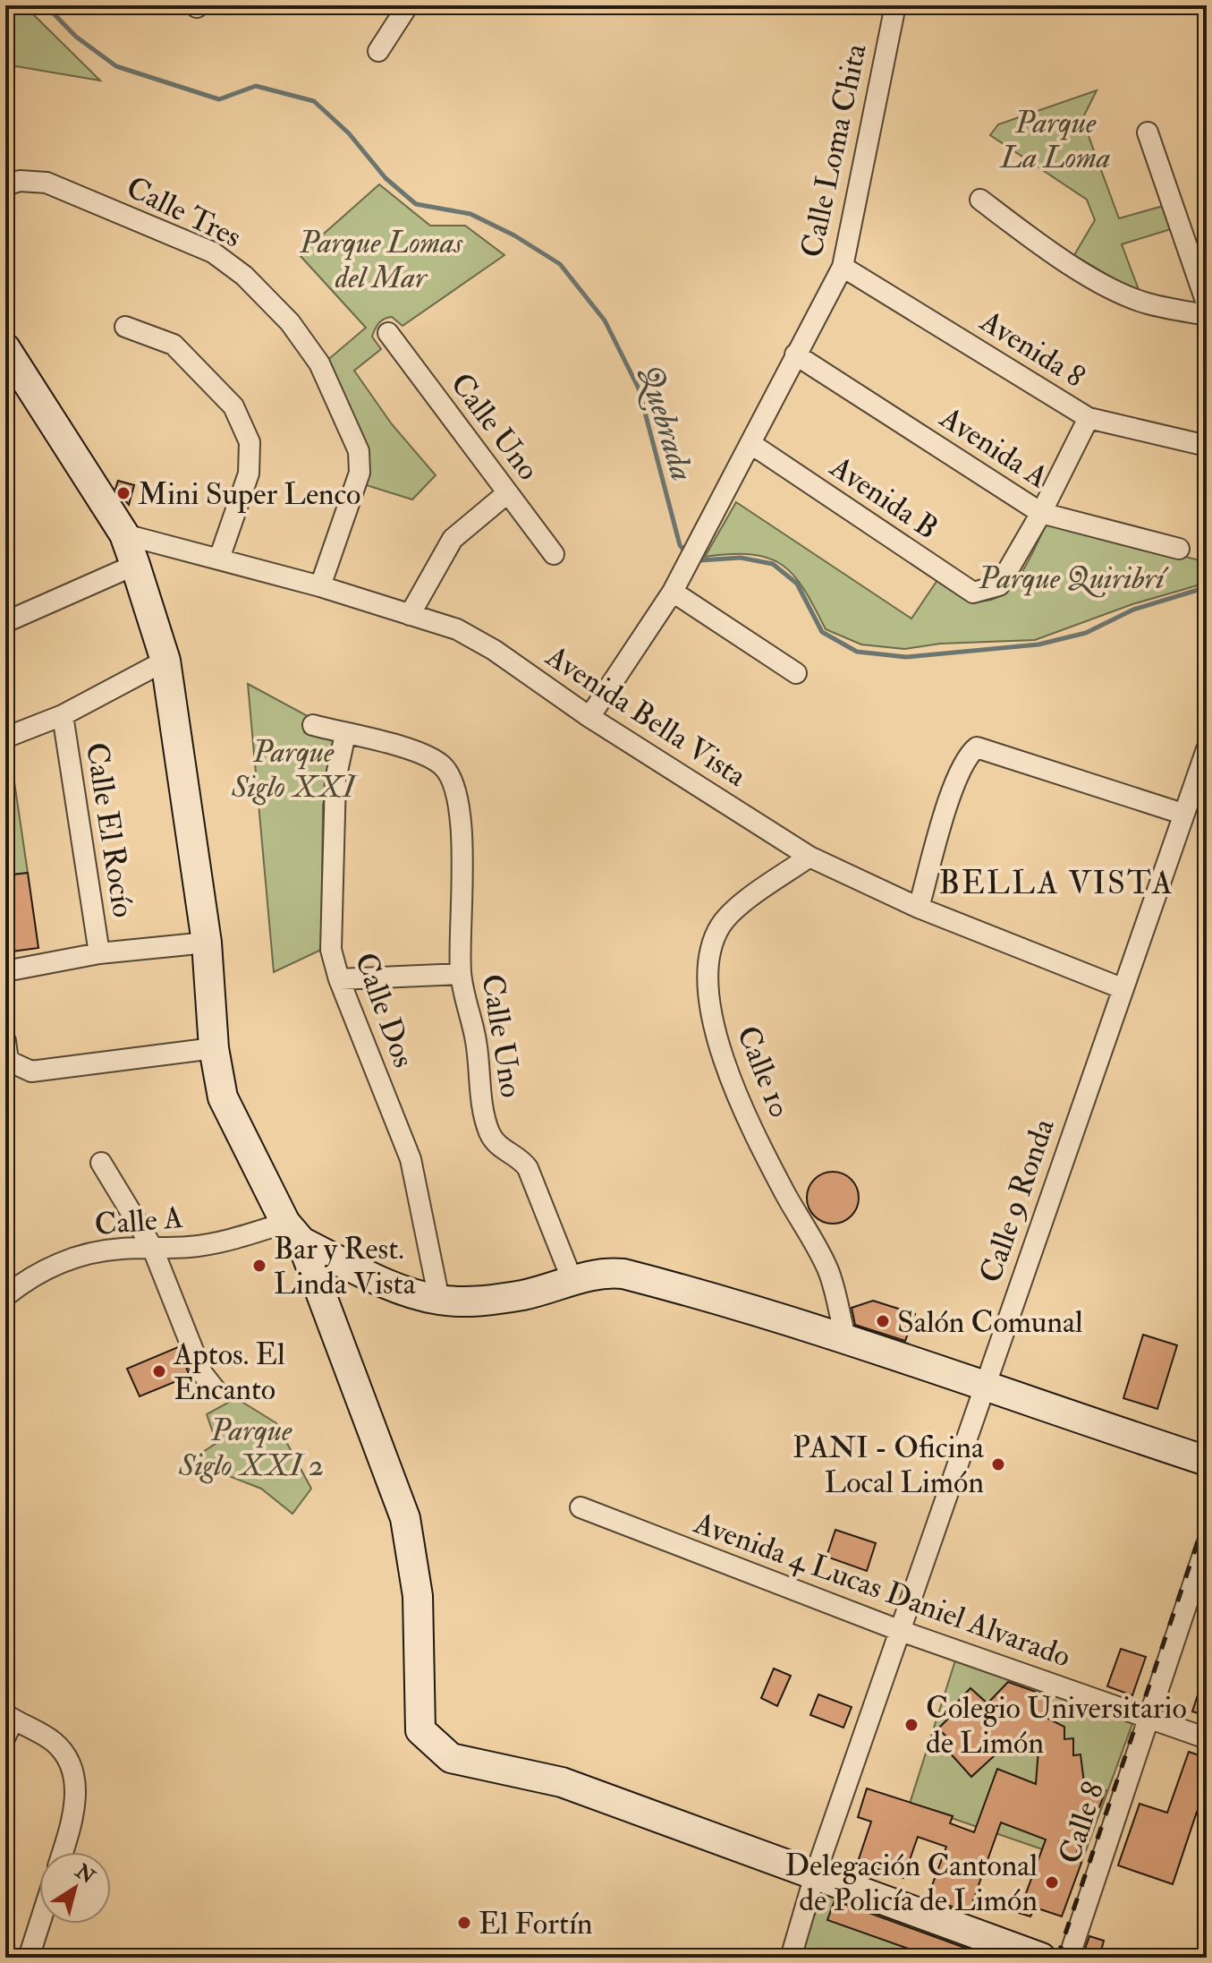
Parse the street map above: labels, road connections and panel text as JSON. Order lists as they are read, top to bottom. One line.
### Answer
{"streets":{"street":["Calle Loma Chita","Calle Tres","Avenida 8","Calle Uno","Avenida A","Avenida B","Avenida Bella Vista","Calle El Rocío","Calle Dos","Calle 10","Calle 9 Ronda","Calle A","Avenida 4 Lucas Daniel Alvarado","Calle 8"]},"crossings":[["Calle Loma Chita","Avenida 8"],["Calle Loma Chita","Avenida A"],["Calle Loma Chita","Avenida B"],["Calle Loma Chita","Avenida Bella Vista"],["Calle Tres","Avenida Bella Vista"],["Calle Uno","Calle Dos"],["Avenida A","Avenida B"],["Avenida Bella Vista","Calle 10"],["Avenida Bella Vista","Calle 9 Ronda"],["Calle 9 Ronda","Avenida 4 Lucas Daniel Alvarado"],["Avenida 4 Lucas Daniel Alvarado","Calle 8"]],"districts":["BELLA VISTA"],"water":["Quebrada"],"parks":["Parque La Loma","Parque Lomas del Mar","Parque Quiribrí","Parque Siglo XXI","Parque Siglo XXI 2"],"places":["Mini Super Lenco","Bar y Rest. Linda Vista","Salón Comunal","Aptos. El Encanto","PANI - Oficina Local Limón","Colegio Universitario de Limón","Delegación Cantonal de Policía de Limón","El Fortín"],"north":"top right"}
